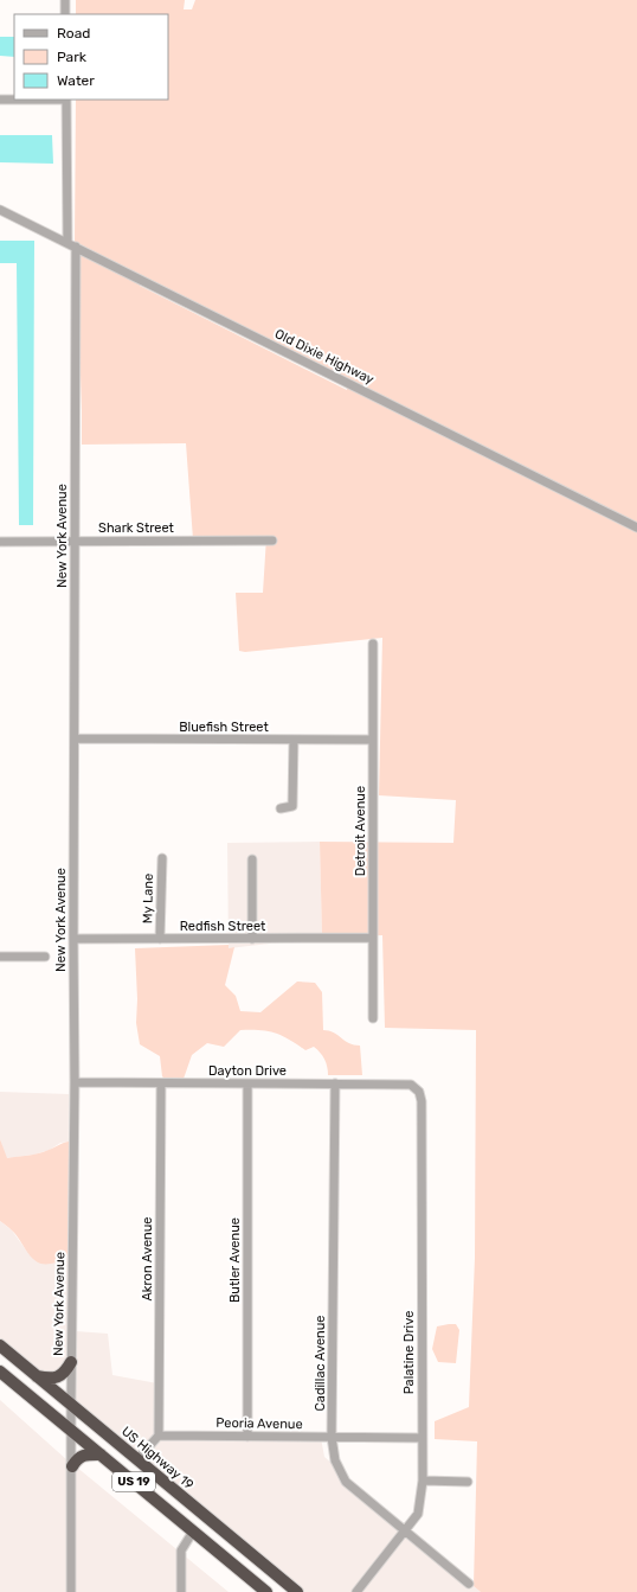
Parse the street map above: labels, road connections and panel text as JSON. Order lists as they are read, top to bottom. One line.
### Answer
{"streets":{"highway":["US Highway 19","US 19"],"street":["Old Dixie Highway","Shark Street","New York Avenue","Bluefish Street","Detroit Avenue","My Lane","Redfish Street","Dayton Drive","Akron Avenue","Butler Avenue","Palatine Drive","Cadillac Avenue","Peoria Avenue"]},"crossings":[["Old Dixie Highway","New York Avenue"],["Shark Street","New York Avenue"],["New York Avenue","Bluefish Street"],["New York Avenue","Redfish Street"],["New York Avenue","Dayton Drive"],["New York Avenue","US Highway 19"],["New York Avenue","US 19"],["Bluefish Street","Detroit Avenue"],["Detroit Avenue","Redfish Street"],["My Lane","Redfish Street"],["Dayton Drive","Akron Avenue"],["Dayton Drive","Butler Avenue"],["Dayton Drive","Palatine Drive"],["Dayton Drive","Cadillac Avenue"],["Akron Avenue","Peoria Avenue"],["Butler Avenue","Peoria Avenue"],["Palatine Drive","Cadillac Avenue"],["Palatine Drive","Peoria Avenue"],["Cadillac Avenue","Peoria Avenue"]],"legend":["Road","Park","Water"]}
